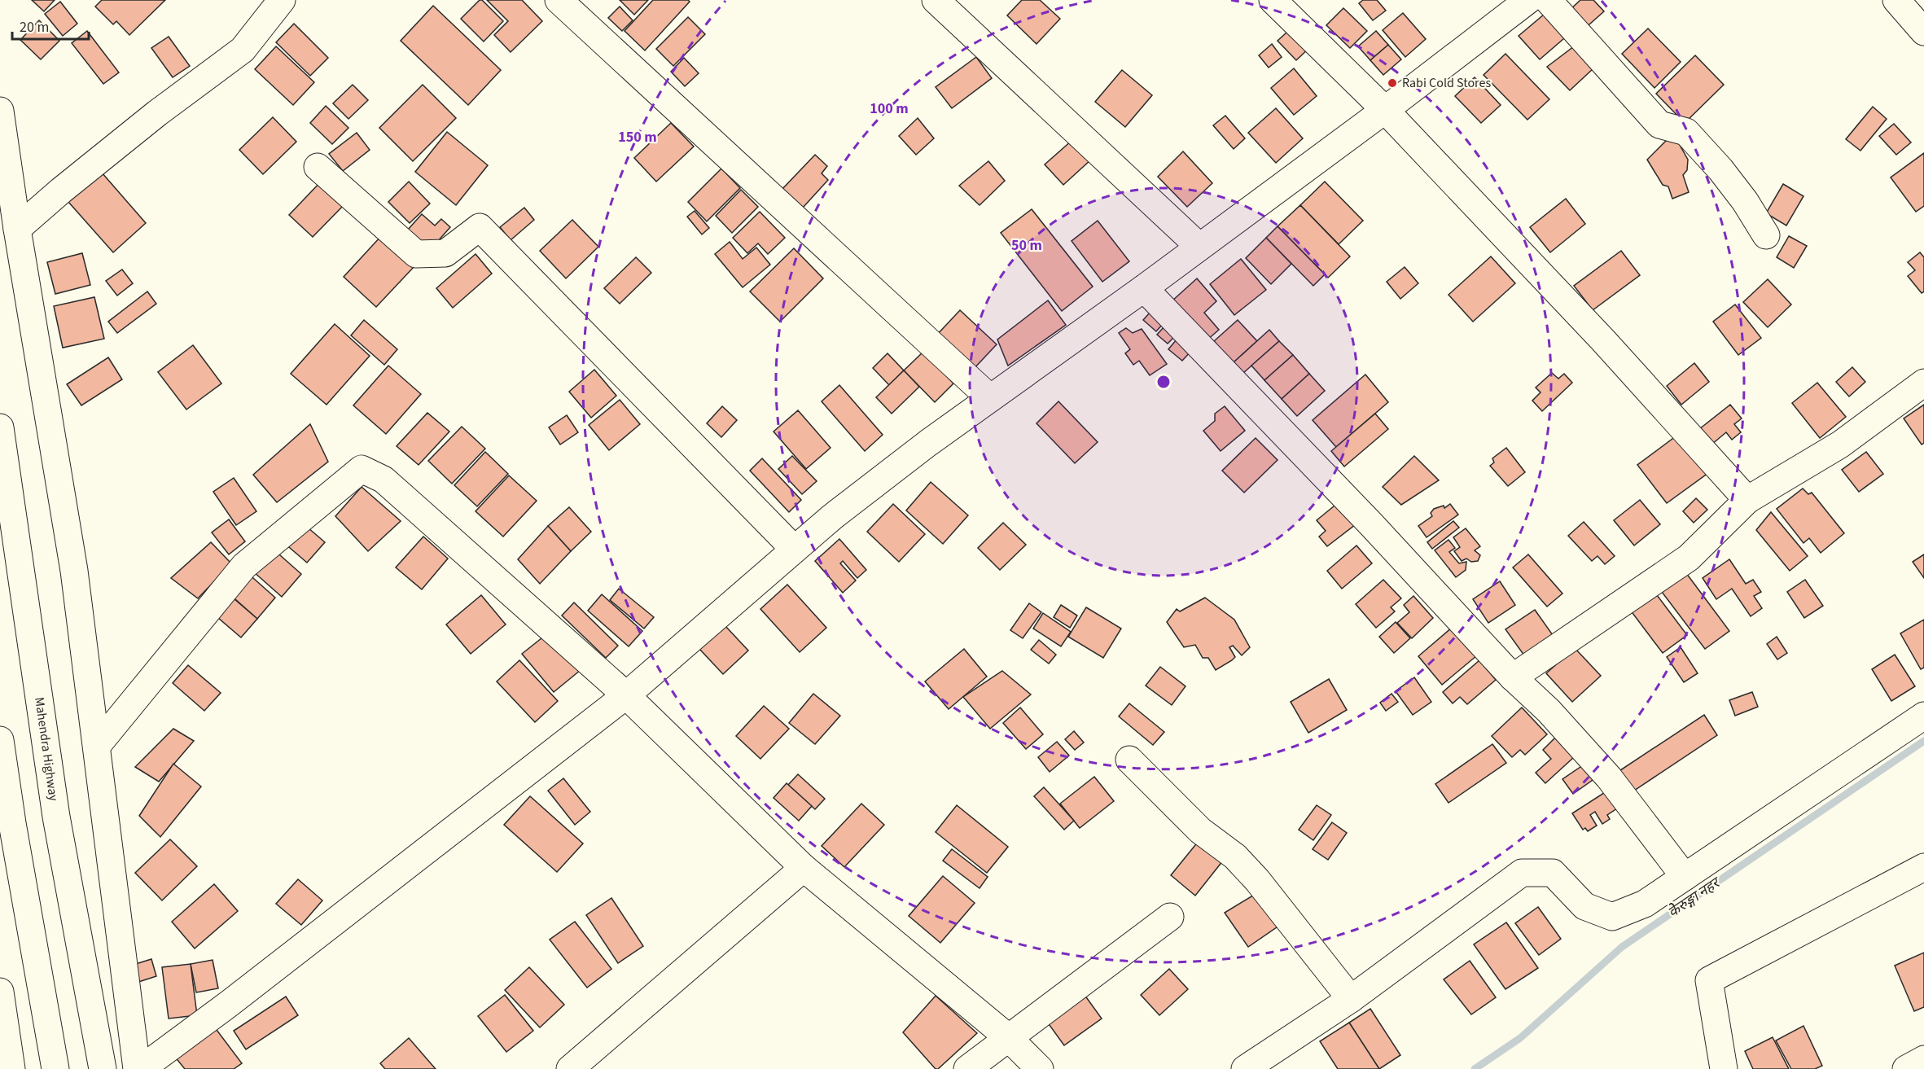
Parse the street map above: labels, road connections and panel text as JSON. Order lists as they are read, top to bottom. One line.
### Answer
{"streets":{"main road":["Mahendra Highway"]},"water":["केेरुङ्गा नहर"],"places":["Rabi Cold Stores"],"scale_bar":"20 m","rings":["100 m","150 m","50 m"]}
